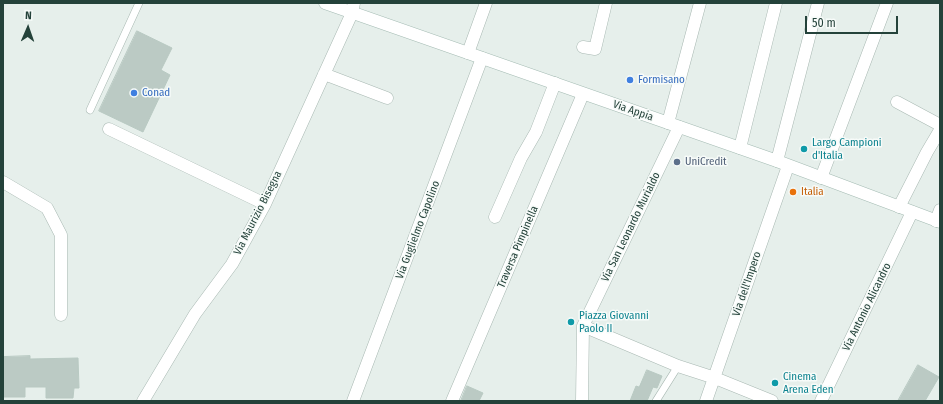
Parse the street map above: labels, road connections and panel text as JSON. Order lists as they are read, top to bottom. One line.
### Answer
{"streets":{"street":["Via Appia","Via Maurizio Bisegna","Via San Leonardo Murialdo","Via Guglielmo Capolino","Traversa Pimpinella","Via dell'Impero","Via Antonio Alicandro"]},"crossings":[["Via Appia","Via Maurizio Bisegna"],["Via Appia","Via San Leonardo Murialdo"],["Via Appia","Via Guglielmo Capolino"],["Via Appia","Traversa Pimpinella"],["Via Appia","Via dell'Impero"],["Via Appia","Via Antonio Alicandro"]],"places":["Formisano","Conad","Largo Campioni d'Italia","UniCredit","Italia","Piazza Giovanni Paolo II","Cinema Arena Eden"],"scale_bar":"50 m","north":"top"}
